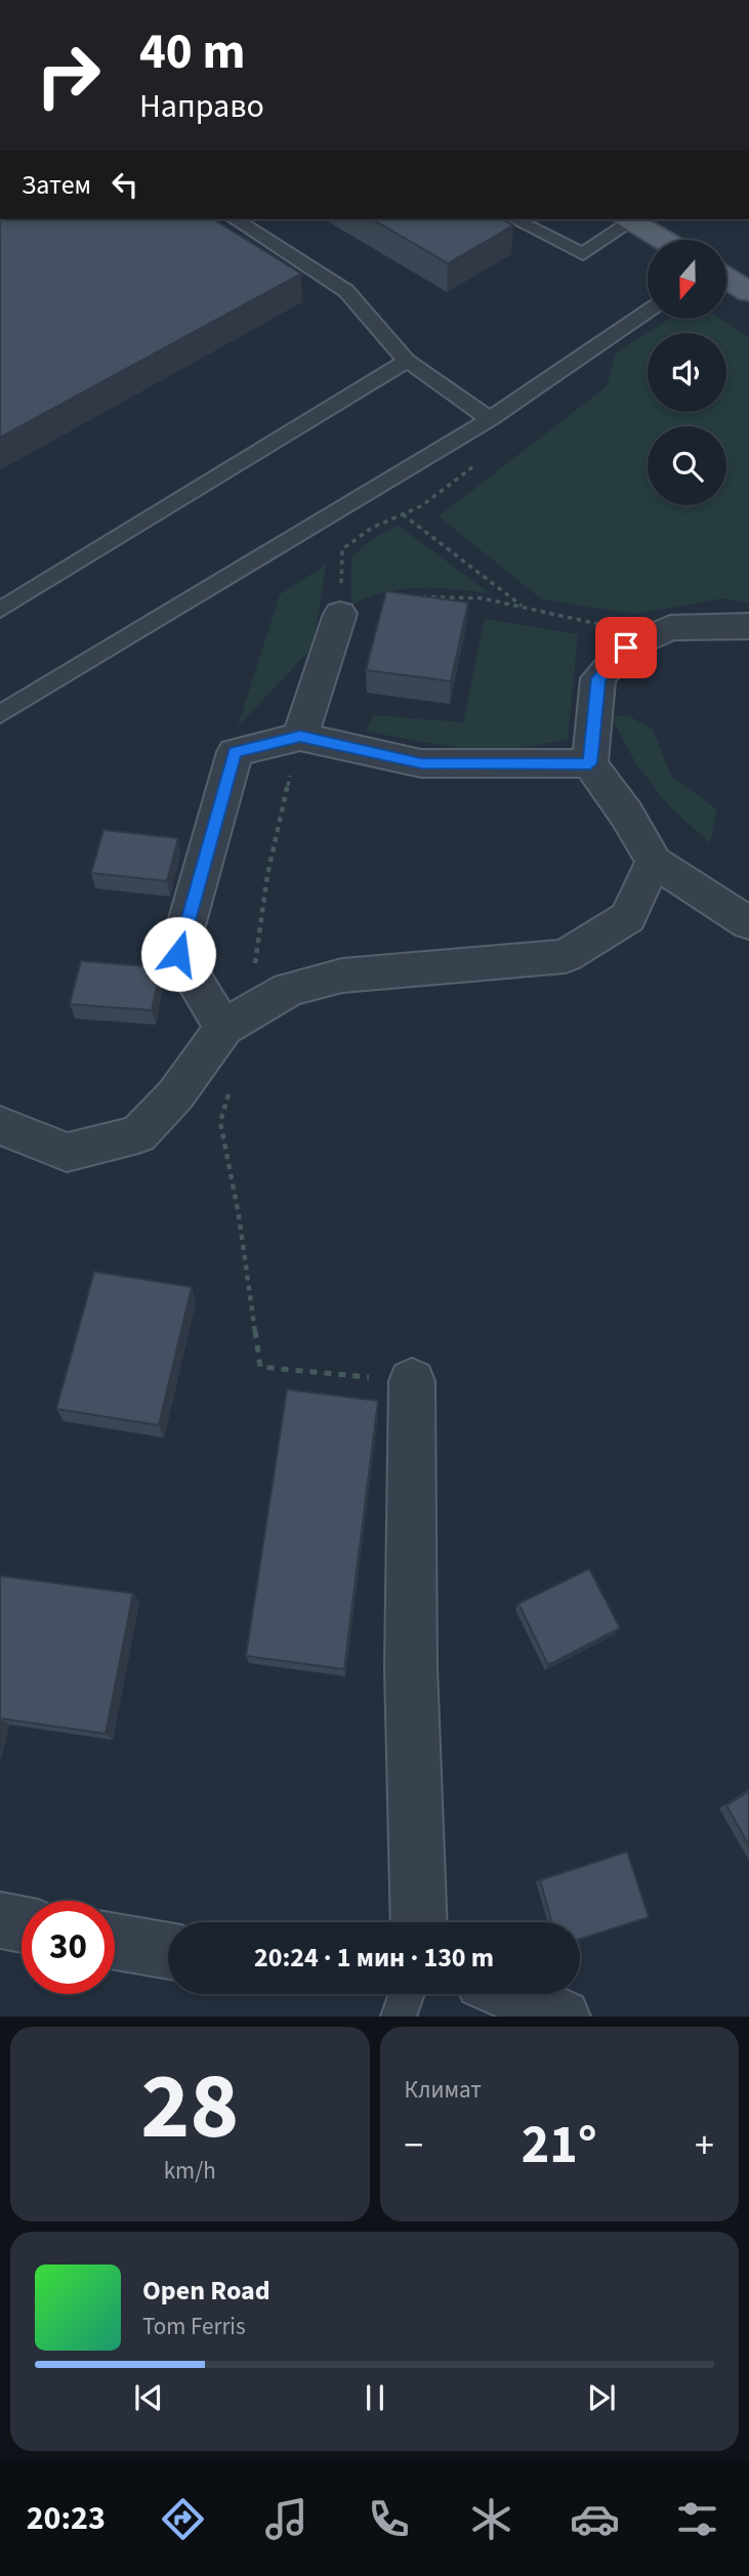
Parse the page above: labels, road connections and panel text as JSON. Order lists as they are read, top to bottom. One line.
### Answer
{"north":"bottom","page":{"turn":["40 m","Направо"],"then":"Затем","limit":"30","trip":"20:24 · 1 мин · 130 m","tile":[["28","km/h"],"Климат"],"heat":["−","21°","+"],"song":["Open Road","Tom Ferris"],"tabs":"20:23"}}
